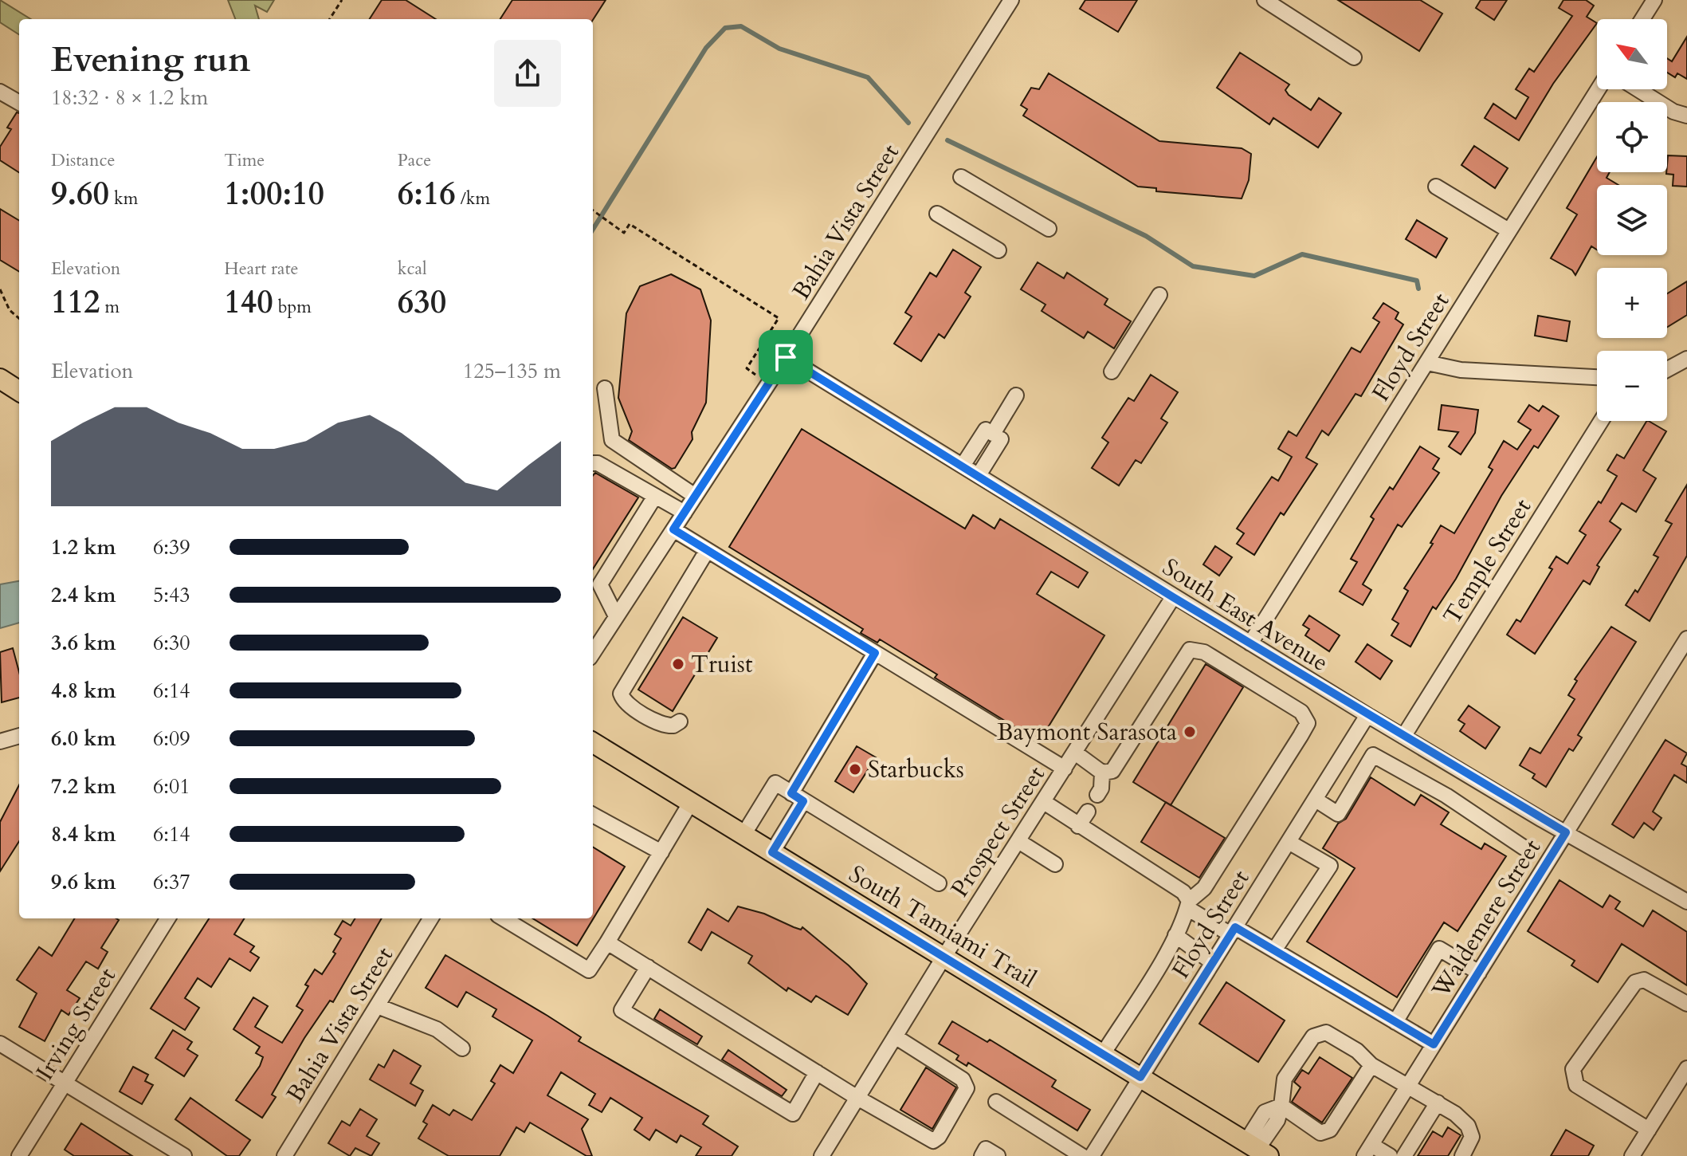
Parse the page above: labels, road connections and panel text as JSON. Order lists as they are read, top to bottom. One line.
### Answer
{"streets":{"main road":["South Tamiami Trail"],"street":["Bahia Vista Street","Floyd Street","Temple Street","South East Avenue","Prospect Street","Waldemere Street","Irving Street"]},"crossings":[["Bahia Vista Street","South East Avenue"],["Floyd Street","South East Avenue"],["Floyd Street","South Tamiami Trail"],["Temple Street","South East Avenue"],["South East Avenue","Prospect Street"],["South East Avenue","Waldemere Street"],["Prospect Street","South Tamiami Trail"]],"places":["Truist","Baymont Sarasota","Starbucks"],"north":"top left","page":{"map_buttons":["+","−"],"heading":["Evening run","18:32 · 8 × 1.2 km"],"stats":[["Distance","9.60 km"],["Time","1:00:10"],["Pace","6:16 /km"],["Elevation","112 m"],["Heart rate","140 bpm"],["kcal","630"]],"chart":["Elevation","125–135 m"],"list":[{"name":"1.2 km","note":"6:39"},{"name":"2.4 km","note":"5:43"},{"name":"3.6 km","note":"6:30"},{"name":"4.8 km","note":"6:14"},{"name":"6.0 km","note":"6:09"},{"name":"7.2 km","note":"6:01"},{"name":"8.4 km","note":"6:14"},{"name":"9.6 km","note":"6:37"}]}}
